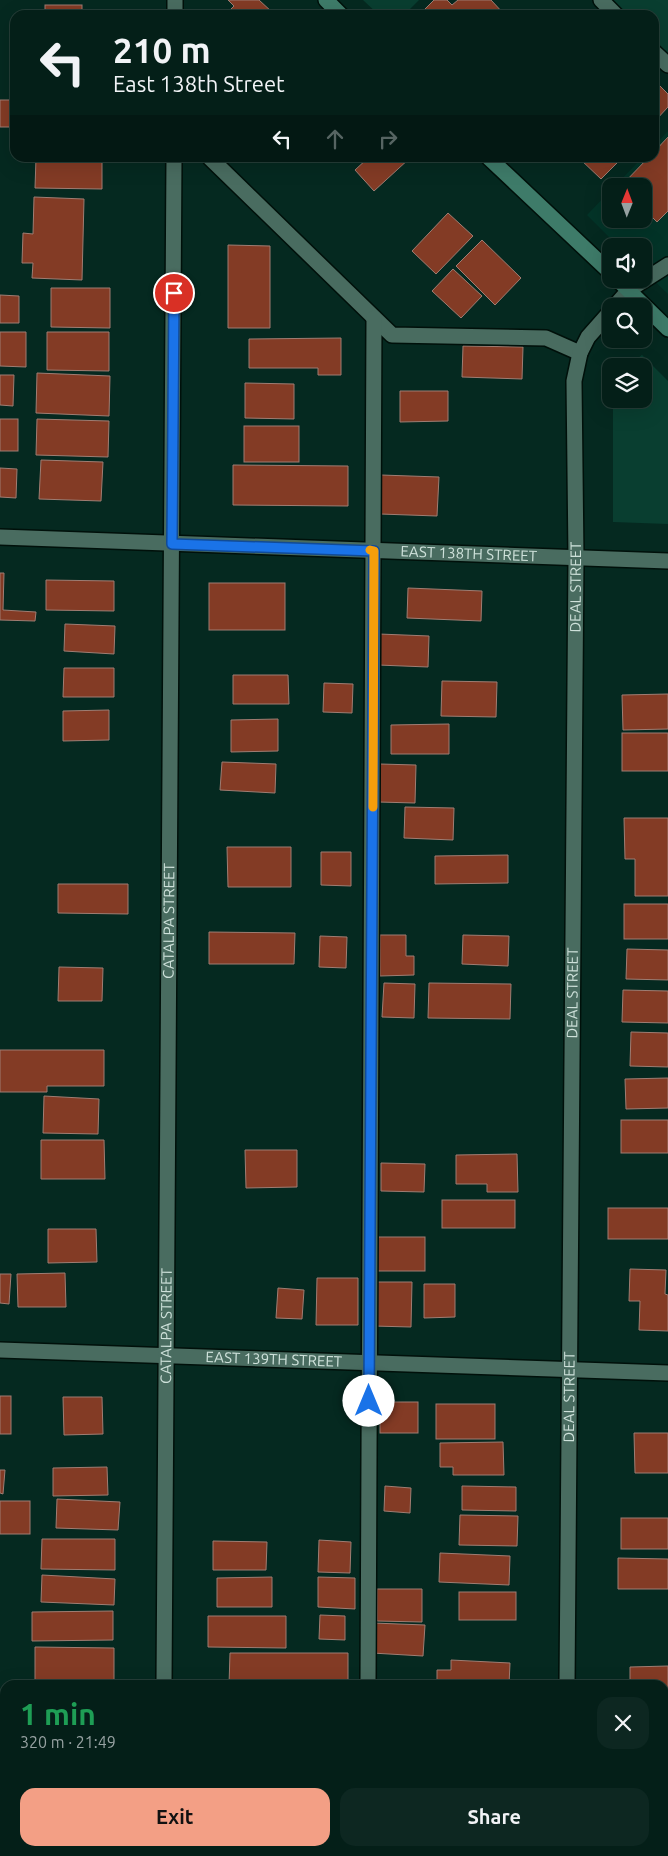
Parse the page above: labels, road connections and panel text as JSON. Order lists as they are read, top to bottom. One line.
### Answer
{"streets":{"street":["EAST 138TH STREET","DEAL STREET","CATALPA STREET","EAST 139TH STREET"]},"crossings":[["EAST 138TH STREET","DEAL STREET"],["EAST 138TH STREET","CATALPA STREET"],["DEAL STREET","EAST 139TH STREET"],["CATALPA STREET","EAST 139TH STREET"]],"north":"top","page":{"turn":["210 m","East 138th Street"],"heading":["1 min","320 m · 21:49"],"buttons":["Exit","Share"]}}
